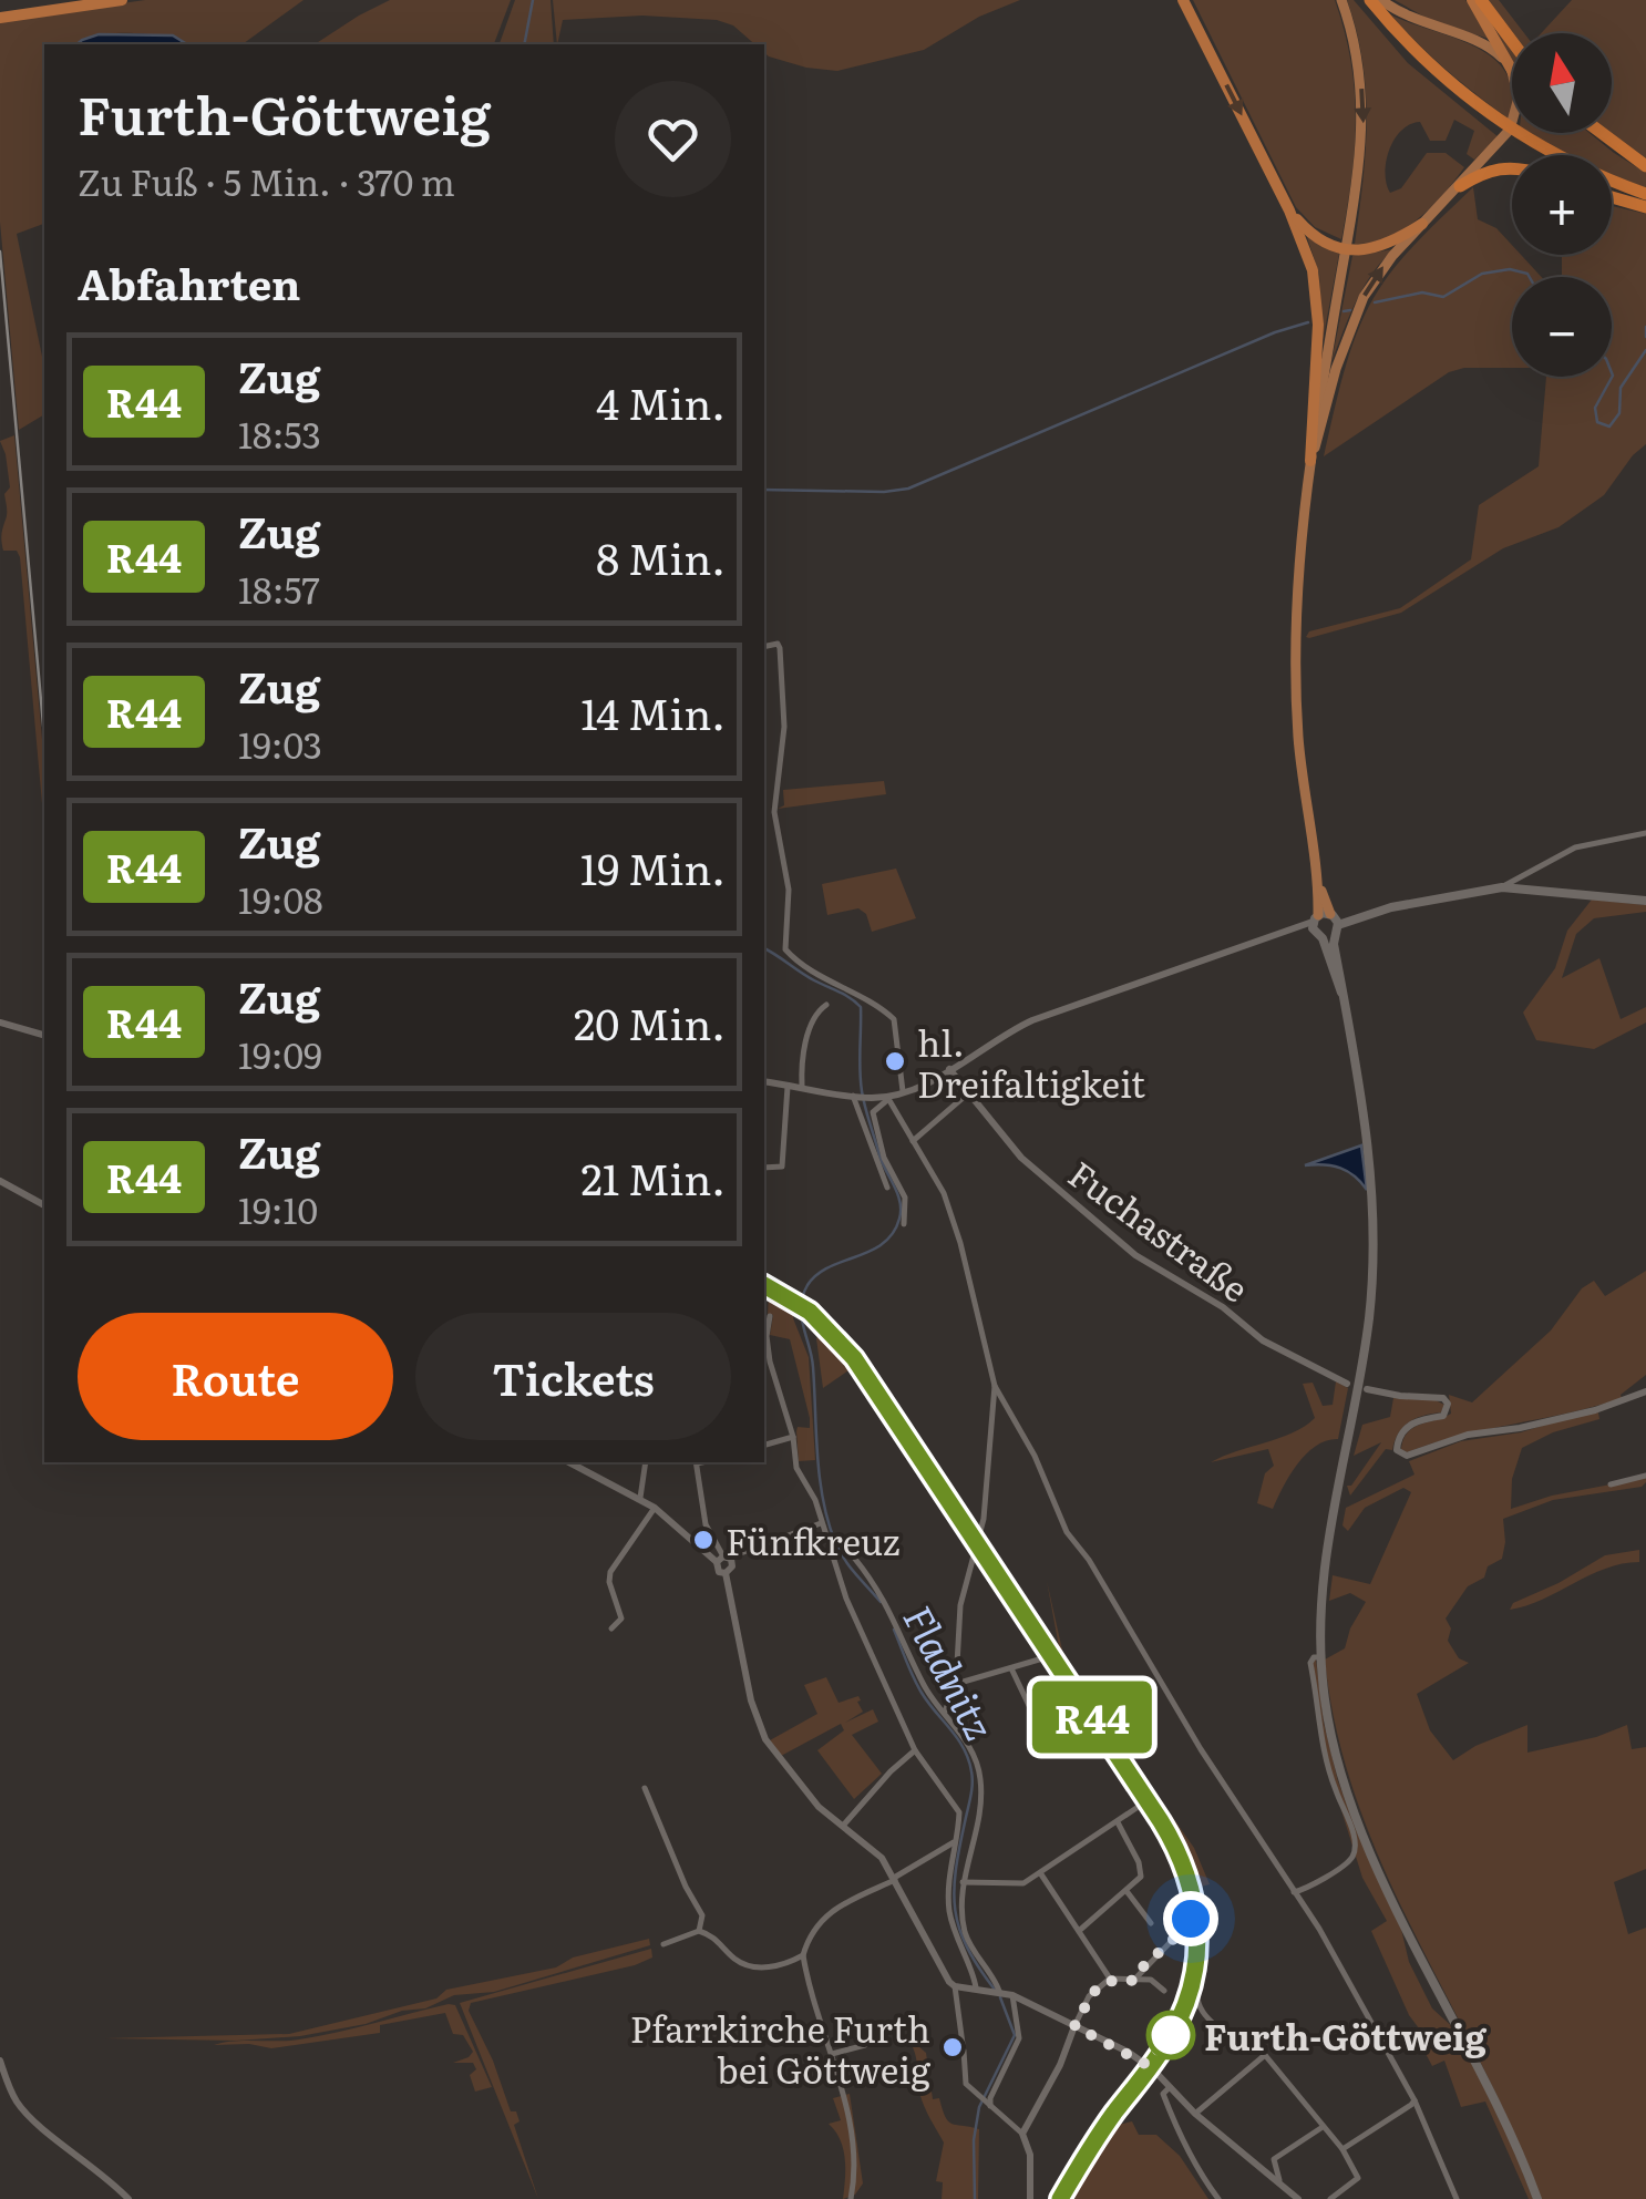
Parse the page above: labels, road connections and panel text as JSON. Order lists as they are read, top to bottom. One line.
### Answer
{"streets":{"street":["Fuchastraße"]},"water":["Fladnitz"],"places":["hl. Dreifaltigkeit","Fünfkreuz","Furth-Göttweig","Pfarrkirche Furth bei Göttweig"],"north":"top","page":{"on_map":"R44","map_buttons":["+","−"],"heading":[["Furth-Göttweig","Zu Fuß · 5 Min. · 370 m"],"Abfahrten"],"list":[{"mark":"R44","name":"Zug","note":"18:53","value":"4 Min."},{"mark":"R44","name":"Zug","note":"18:57","value":"8 Min."},{"mark":"R44","name":"Zug","note":"19:03","value":"14 Min."},{"mark":"R44","name":"Zug","note":"19:08","value":"19 Min."},{"mark":"R44","name":"Zug","note":"19:09","value":"20 Min."},{"mark":"R44","name":"Zug","note":"19:10","value":"21 Min."}],"buttons":["Route","Tickets"]}}
